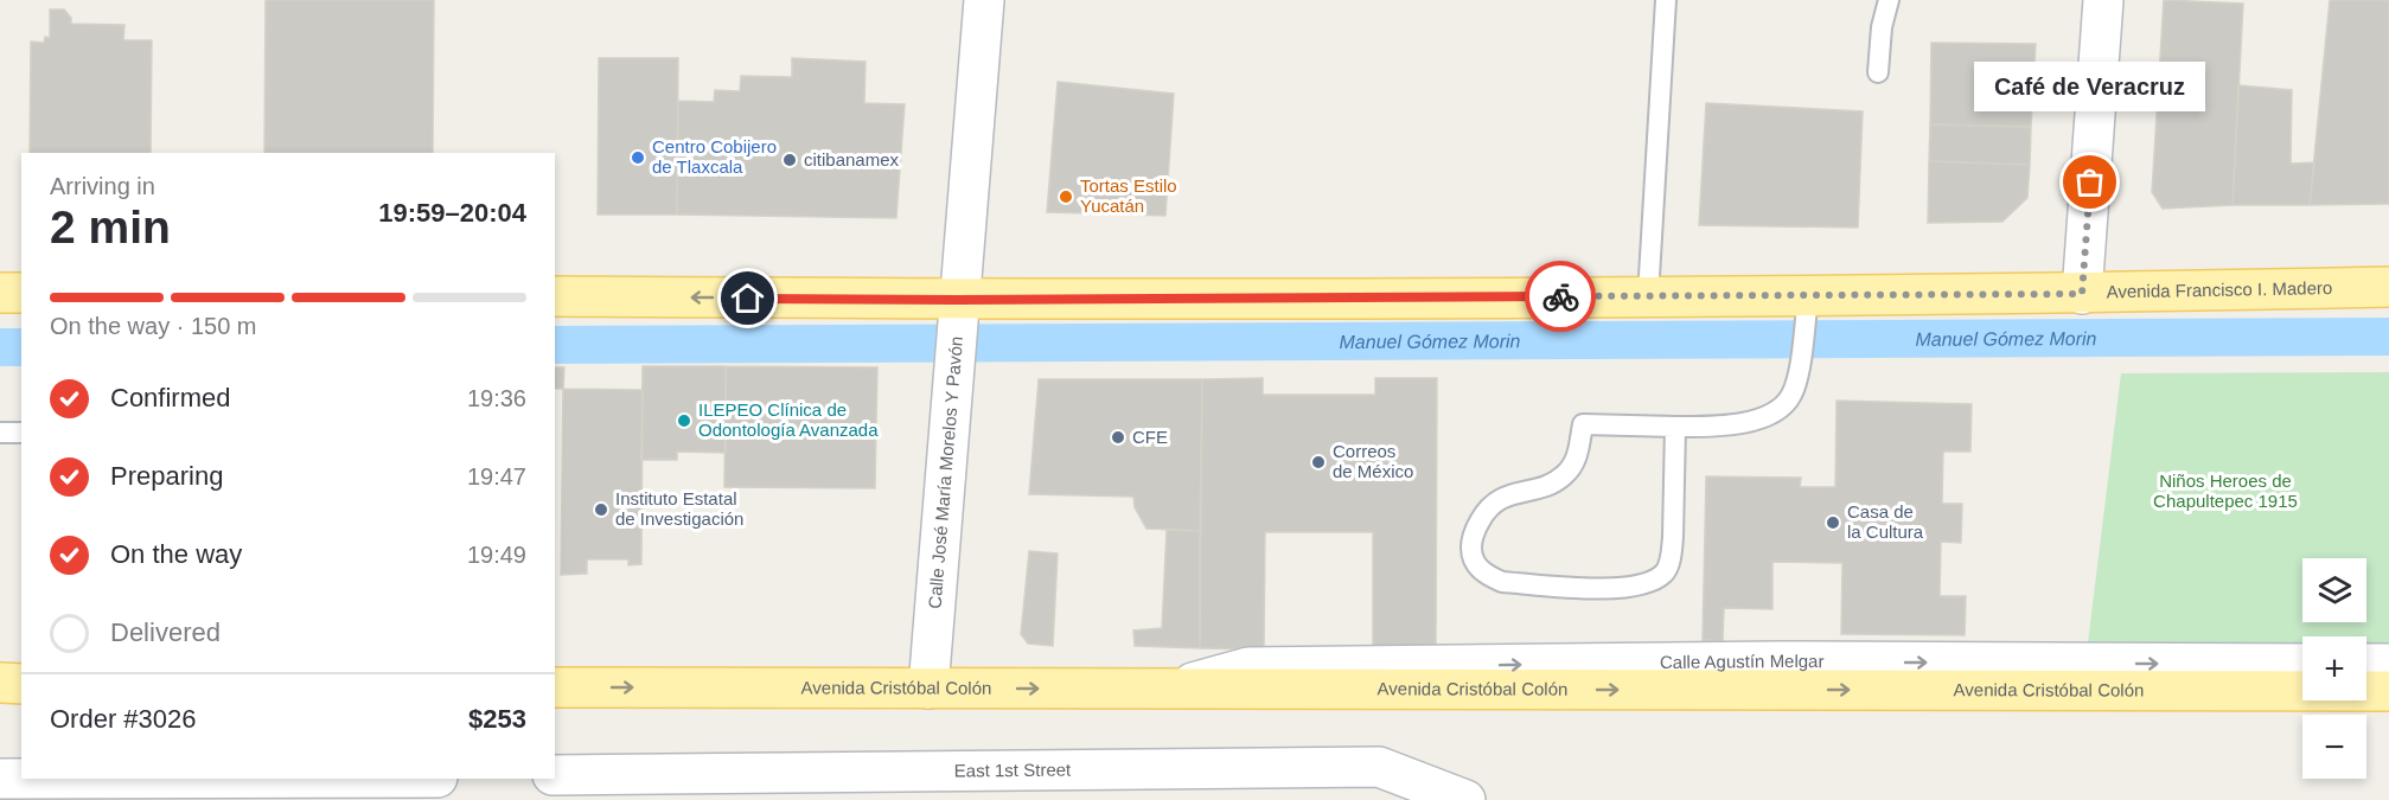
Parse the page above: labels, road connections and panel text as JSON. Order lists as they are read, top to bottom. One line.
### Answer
{"streets":{"main road":["Avenida Francisco I. Madero","Calle José María Morelos Y Pavón","Calle Agustín Melgar","Avenida Cristóbal Colón","East 1st Street"]},"crossings":[["Avenida Francisco I. Madero","Calle José María Morelos Y Pavón"],["Calle José María Morelos Y Pavón","Avenida Cristóbal Colón"],["Calle Agustín Melgar","Avenida Cristóbal Colón"]],"one_way":["Calle Agustín Melgar","Avenida Cristóbal Colón"],"water":["Manuel Gómez Morin"],"parks":["Niños Heroes de Chapultepec 1915"],"places":["Centro Cobijero de Tlaxcala","citibanamex","Café de Veracruz","Tortas Estilo Yucatán","ILEPEO Clínica de Odontología Avanzada","CFE","Correos de México","Instituto Estatal de Investigación","Casa de la Cultura"],"page":{"bubble":"Café de Veracruz","heading":["2 min","Arriving in","19:59–20:04"],"panel":["Order #3026","$253"],"bar":"On the way · 150 m","list":[["Confirmed","19:36"],["Preparing","19:47"],["On the way","19:49"],"Delivered"],"map_buttons":["+","−"]}}
